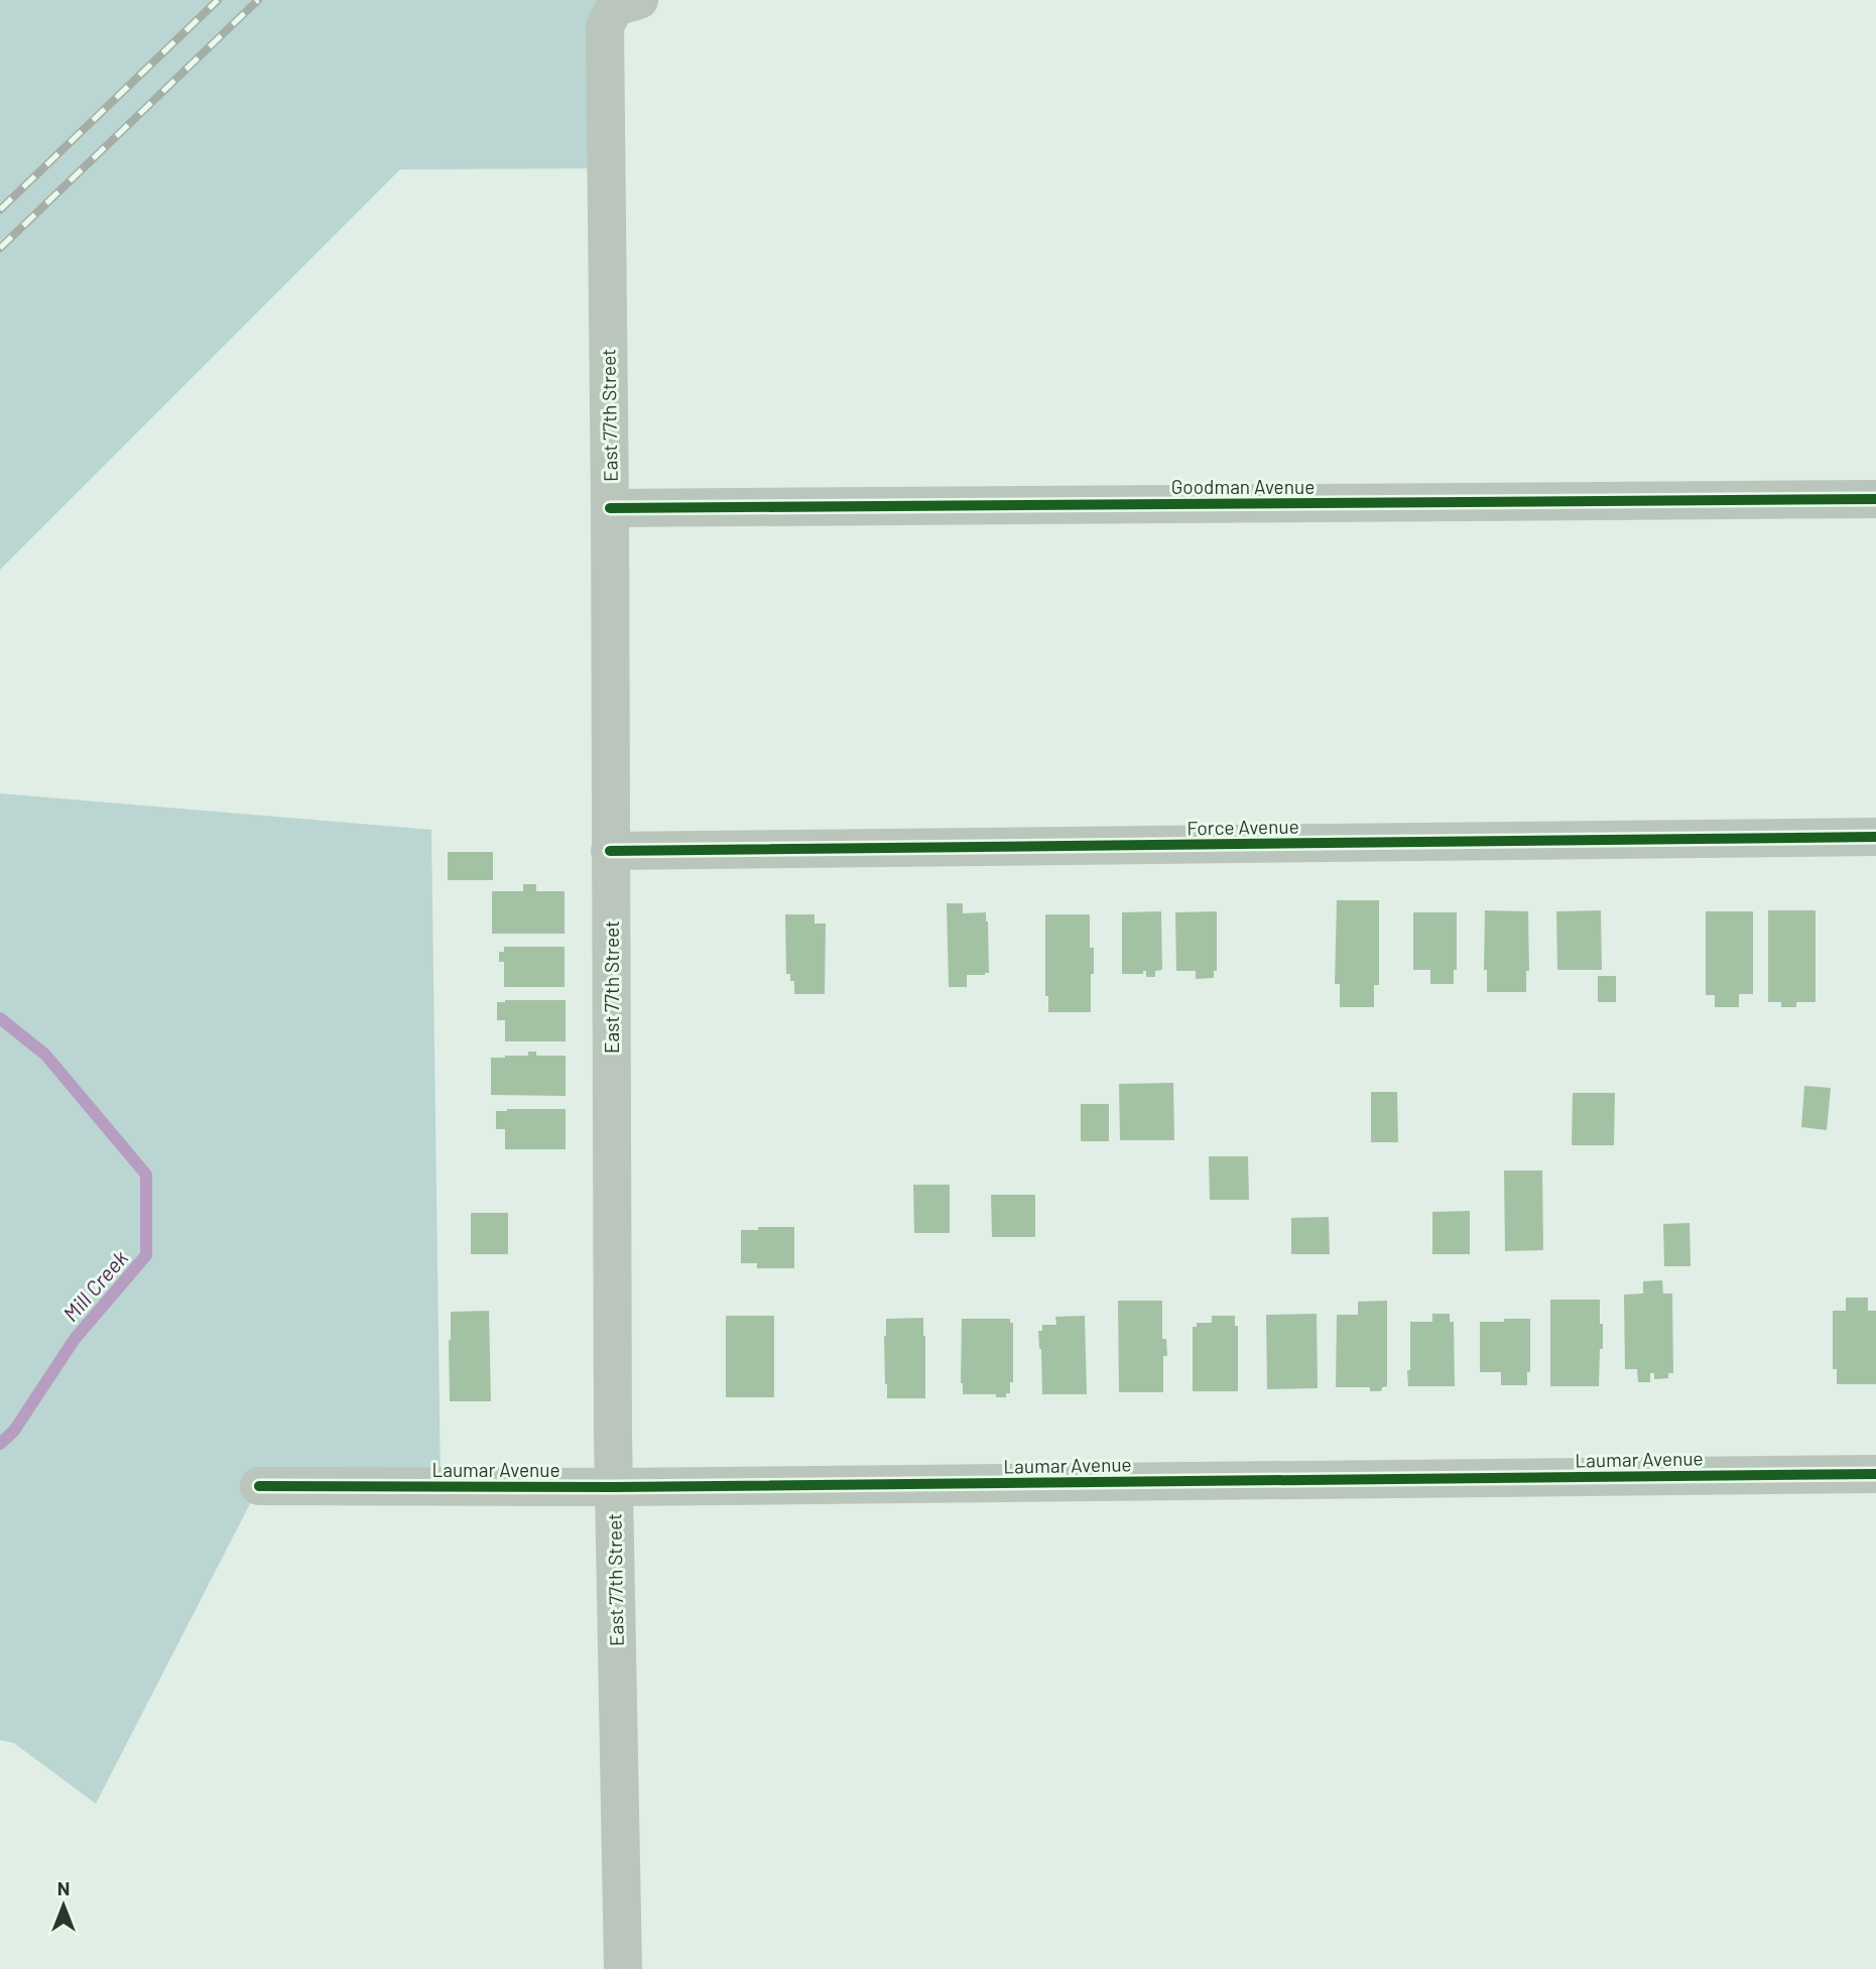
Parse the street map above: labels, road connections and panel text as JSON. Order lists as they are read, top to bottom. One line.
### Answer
{"streets":{"street":["East 77th Street","Goodman Avenue","Force Avenue","Laumar Avenue"]},"crossings":[["East 77th Street","Goodman Avenue"],["East 77th Street","Force Avenue"],["East 77th Street","Laumar Avenue"]],"water":["Mill Creek"],"north":"top"}
